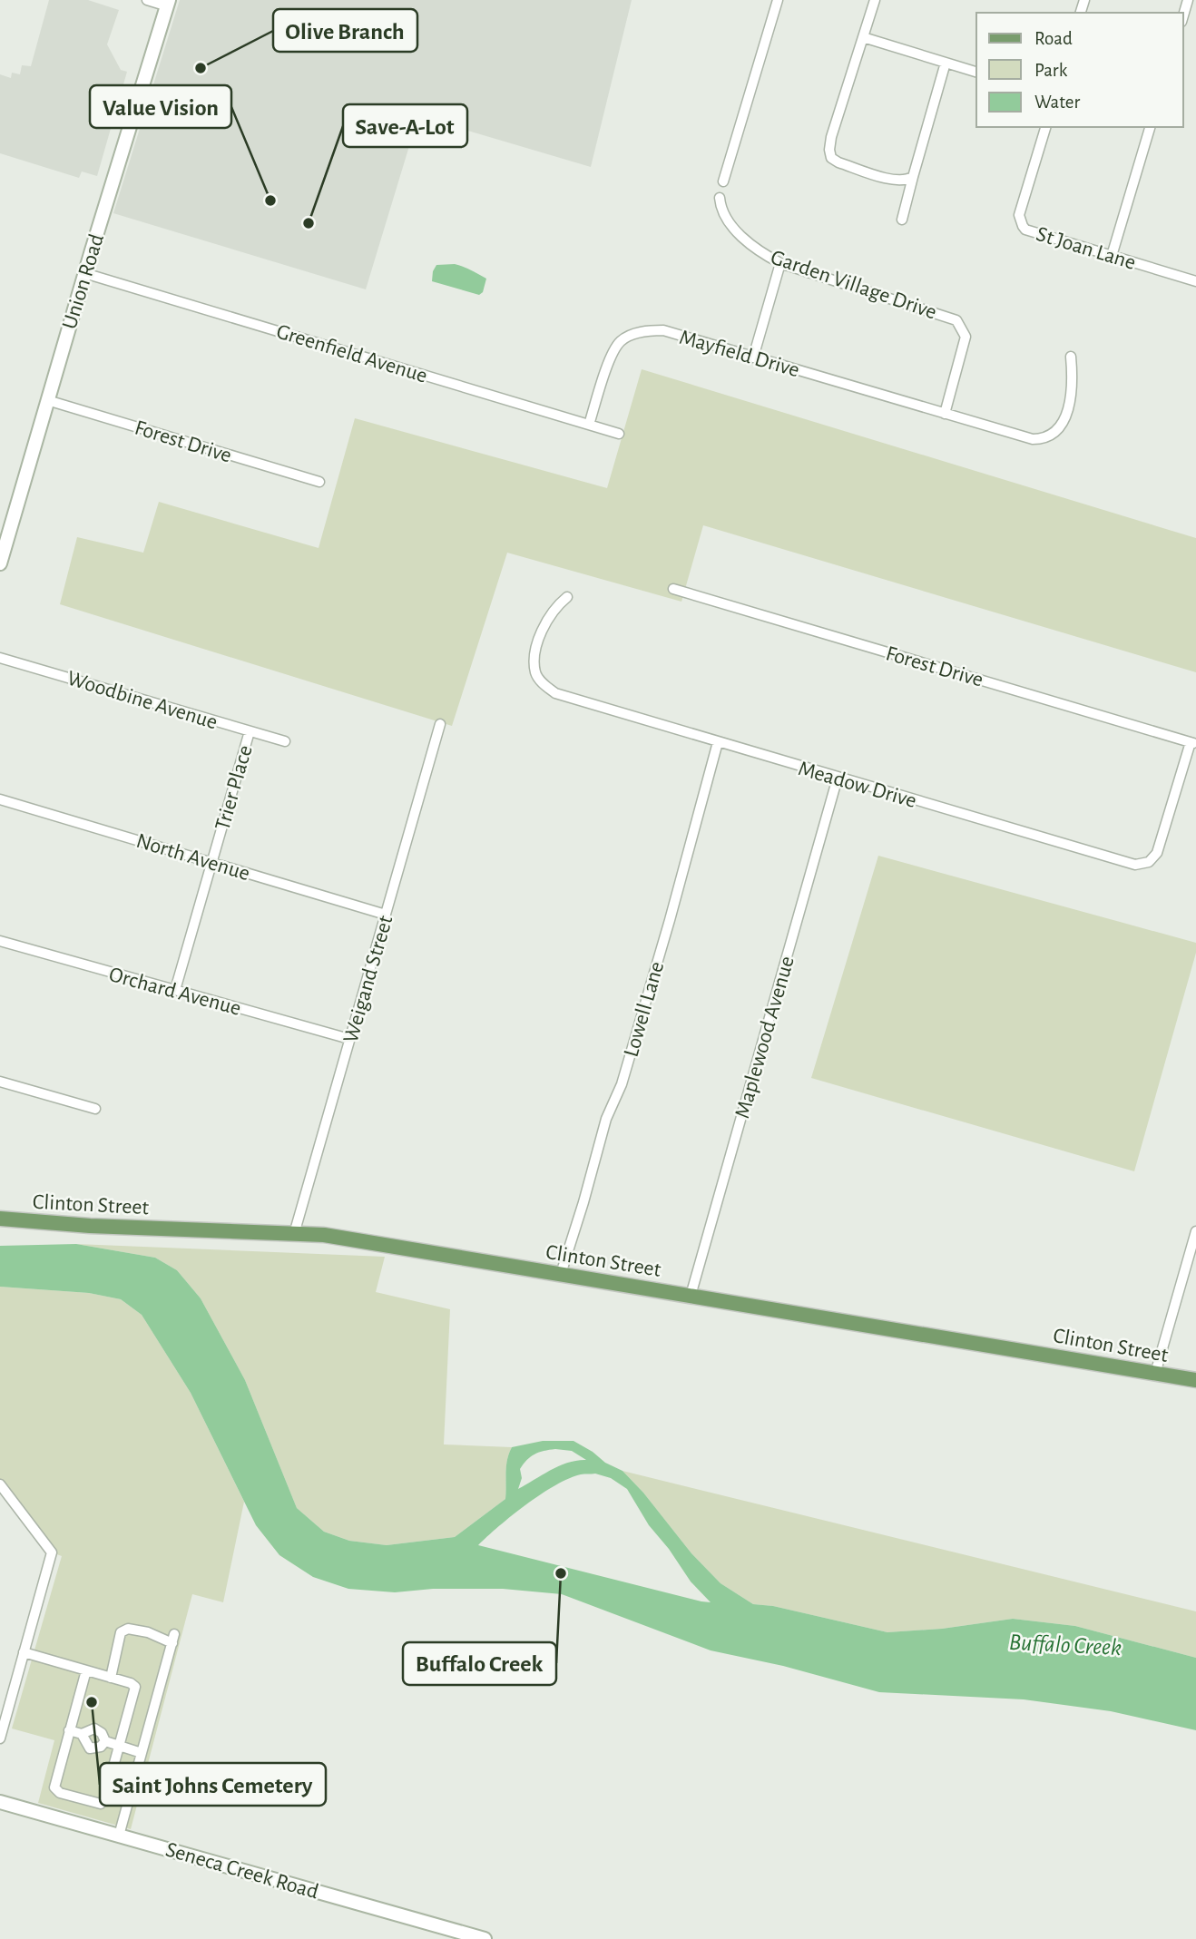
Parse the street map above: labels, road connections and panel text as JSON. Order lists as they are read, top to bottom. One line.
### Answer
{"streets":{"main road":["Union Road","Clinton Street","Seneca Creek Road"],"street":["St Joan Lane","Garden Village Drive","Greenfield Avenue","Mayfield Drive","Forest Drive","Woodbine Avenue","Meadow Drive","Trier Place","North Avenue","Weigand Street","Orchard Avenue","Lowell Lane","Maplewood Avenue"]},"crossings":[["Union Road","Greenfield Avenue"],["Union Road","Forest Drive"],["Garden Village Drive","Mayfield Drive"],["Greenfield Avenue","Mayfield Drive"],["Forest Drive","Meadow Drive"],["Woodbine Avenue","Trier Place"],["Meadow Drive","Lowell Lane"],["Meadow Drive","Maplewood Avenue"],["Trier Place","North Avenue"],["Trier Place","Orchard Avenue"],["North Avenue","Weigand Street"],["Weigand Street","Orchard Avenue"],["Weigand Street","Clinton Street"],["Lowell Lane","Clinton Street"],["Maplewood Avenue","Clinton Street"]],"water":["Buffalo Creek"],"places":["Olive Branch","Value Vision","Save-A-Lot","Buffalo Creek","Saint Johns Cemetery"],"legend":["Road","Park","Water"]}
